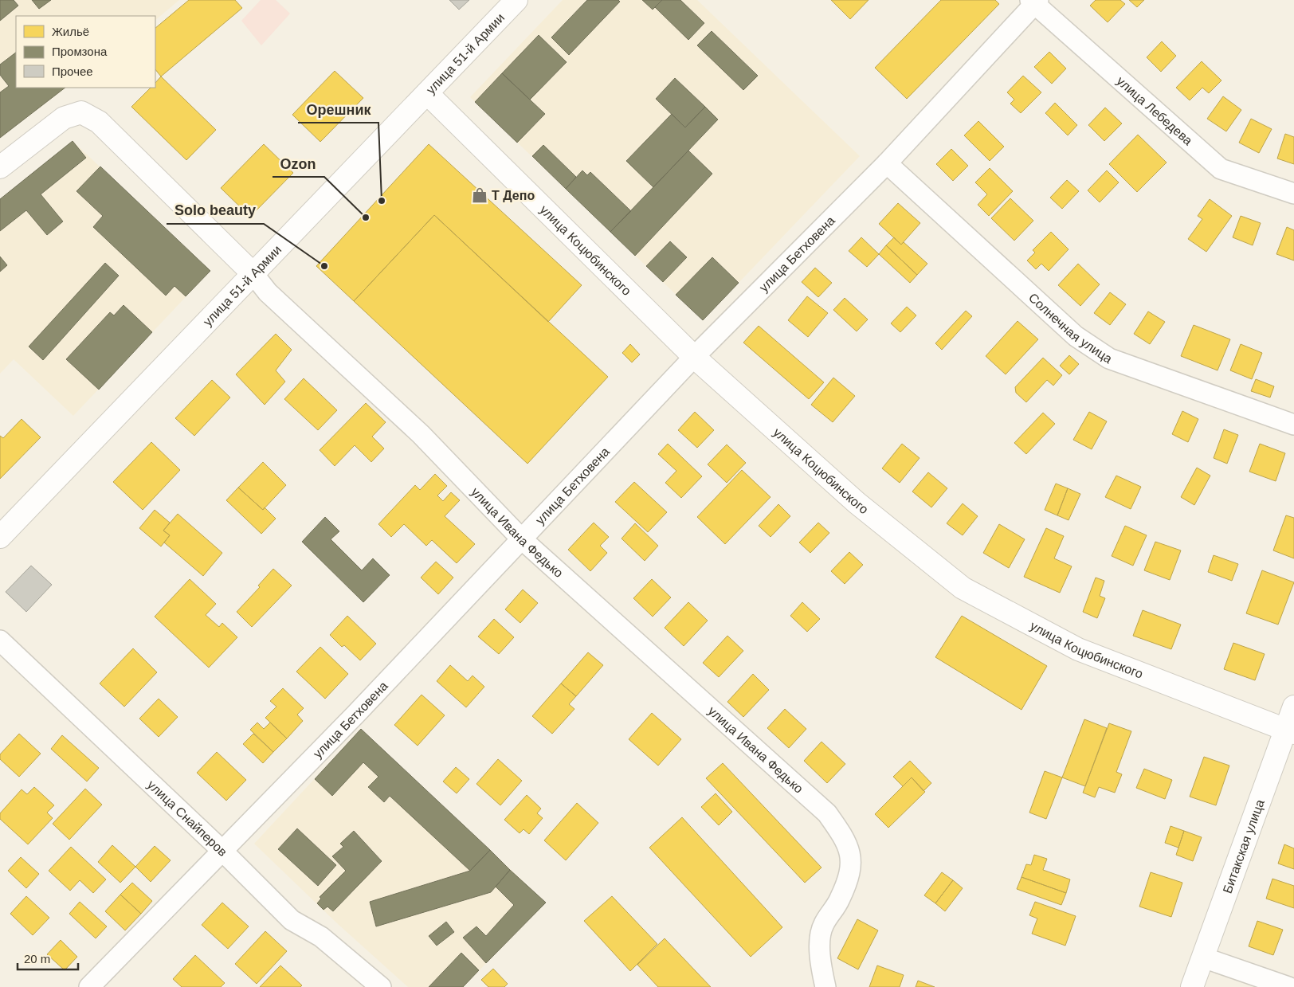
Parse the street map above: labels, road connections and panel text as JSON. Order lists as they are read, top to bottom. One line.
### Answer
{"streets":{"main road":["улица 51-й Армии","улица Коцюбинского","улица Ивана Федько","Битакская улица"],"street":["улица Лебедева","улица Бетховена","Солнечная улица","улица Снайперов"]},"crossings":[["улица 51-й Армии","улица Коцюбинского"],["улица 51-й Армии","улица Ивана Федько"],["улица Лебедева","улица Бетховена"],["улица Коцюбинского","улица Бетховена"],["улица Коцюбинского","Битакская улица"],["улица Бетховена","Солнечная улица"],["улица Бетховена","улица Ивана Федько"],["улица Бетховена","улица Снайперов"]],"places":{"shop":["Т Депо"],"other":["Орешник","Ozon","Solo beauty"]},"legend":["Жильё","Промзона","Прочее"],"scale_bar":"20 m"}
